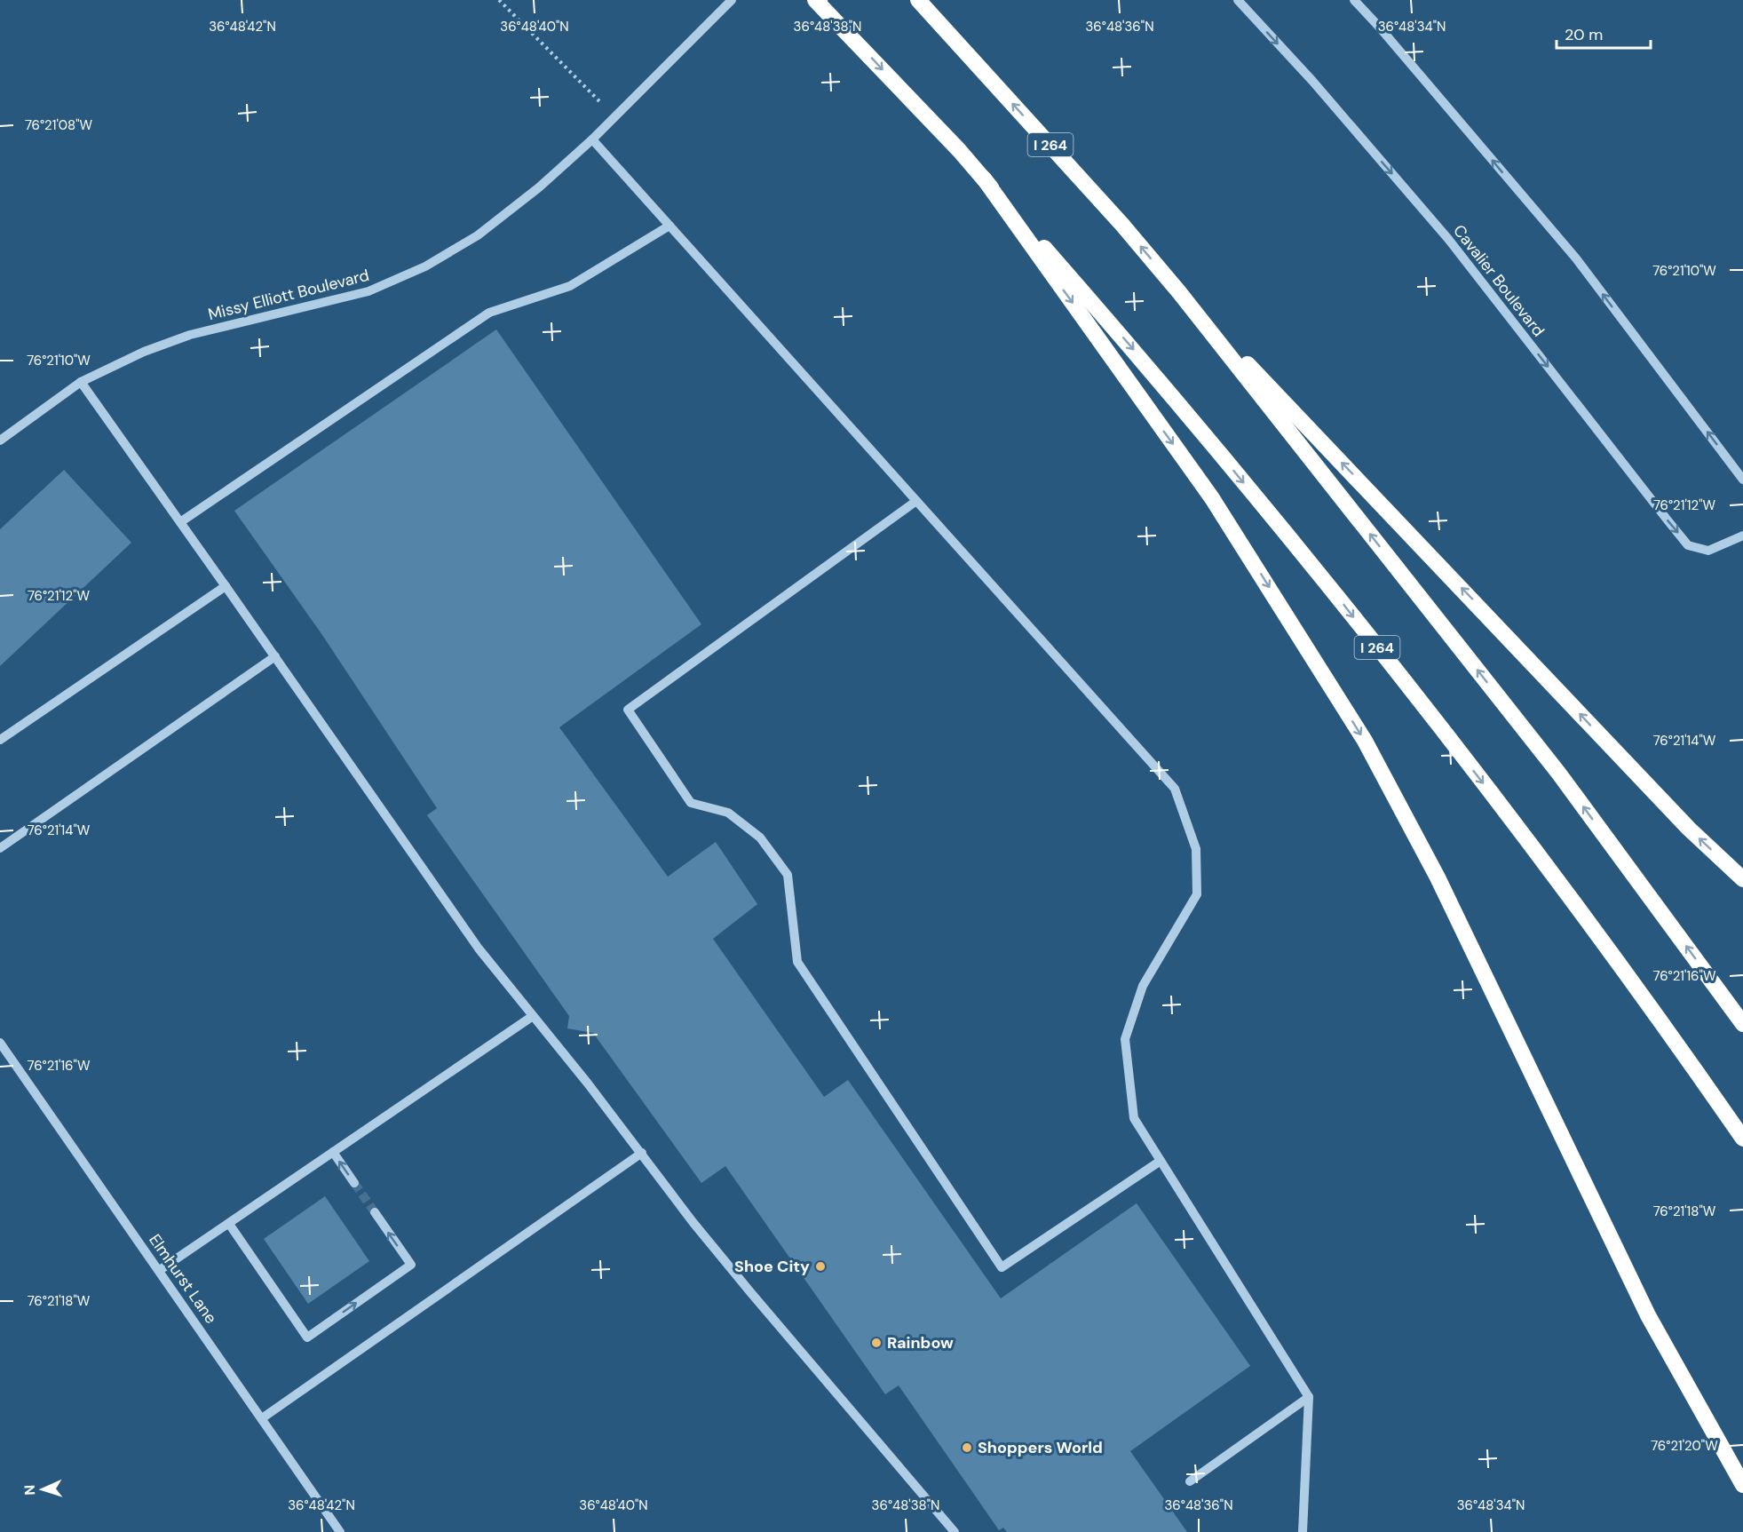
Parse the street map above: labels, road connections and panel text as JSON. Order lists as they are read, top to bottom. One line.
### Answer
{"streets":{"highway":["I 264"],"street":["Cavalier Boulevard","Missy Elliott Boulevard","Elmhurst Lane"]},"one_way":["Cavalier Boulevard"],"places":["Shoe City","Rainbow","Shoppers World"],"scale_bar":"20 m","north":"left","coordinates":["36°48'42\"N","36°48'40\"N","36°48'38\"N","36°48'36\"N","36°48'34\"N","76°21'08\"W","76°21'10\"W","76°21'12\"W","76°21'14\"W","76°21'16\"W","76°21'18\"W","76°21'20\"W"]}
